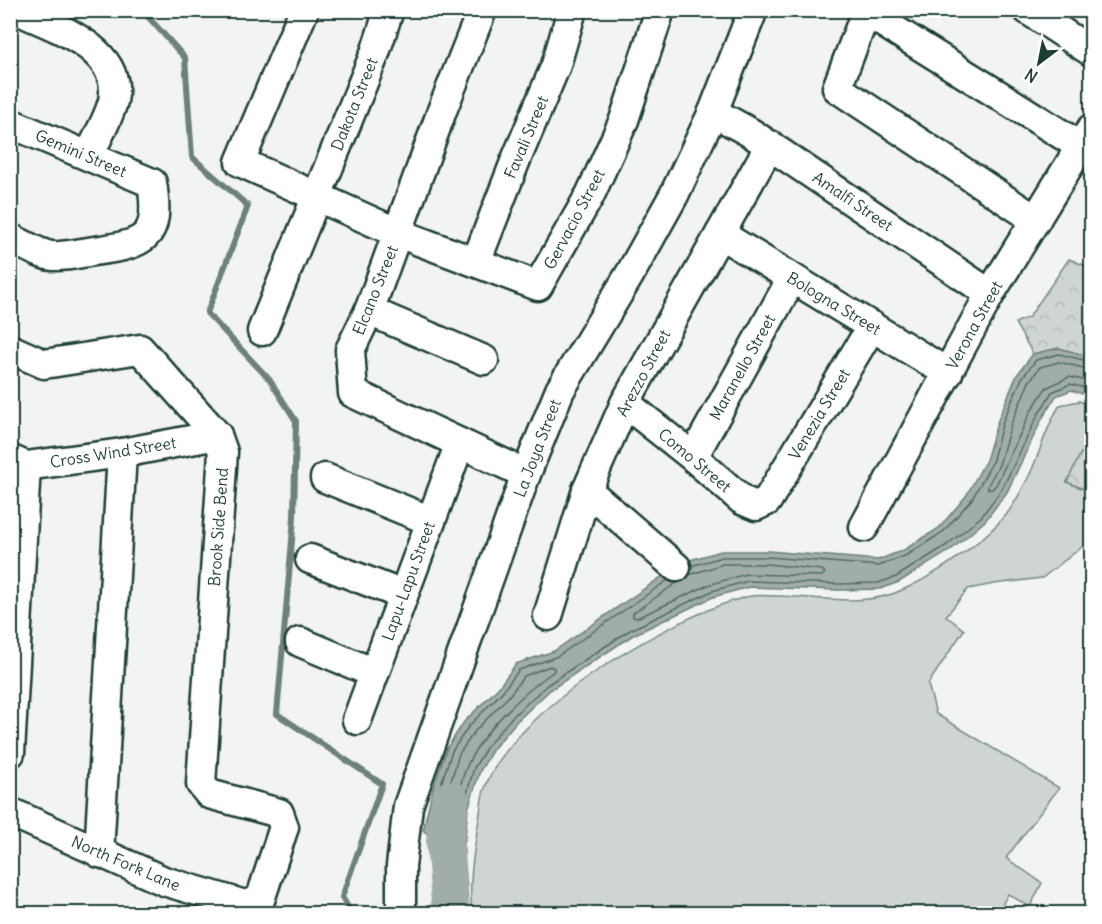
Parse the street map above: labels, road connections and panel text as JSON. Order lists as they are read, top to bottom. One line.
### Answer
{"streets":{"street":["Dakota Street","Favali Street","Gemini Street","Amalfi Street","Gervacio Street","Elcano Street","Bologna Street","Verona Street","Maranello Street","Arezzo Street","Venezia Street","La Joya Street","Cross Wind Street","Como Street","Brook Side Bend","Lapu-Lapu Street","North Fork Lane"]},"crossings":[["Dakota Street","Gervacio Street"],["Favali Street","Gervacio Street"],["Amalfi Street","Verona Street"],["Amalfi Street","Arezzo Street"],["Amalfi Street","La Joya Street"],["Gervacio Street","Elcano Street"],["Elcano Street","La Joya Street"],["Elcano Street","Lapu-Lapu Street"],["Bologna Street","Verona Street"],["Bologna Street","Maranello Street"],["Bologna Street","Arezzo Street"],["Bologna Street","Venezia Street"],["Maranello Street","Como Street"],["Arezzo Street","Como Street"],["Venezia Street","Como Street"],["Cross Wind Street","Brook Side Bend"],["Brook Side Bend","North Fork Lane"]],"north":"bottom left"}
